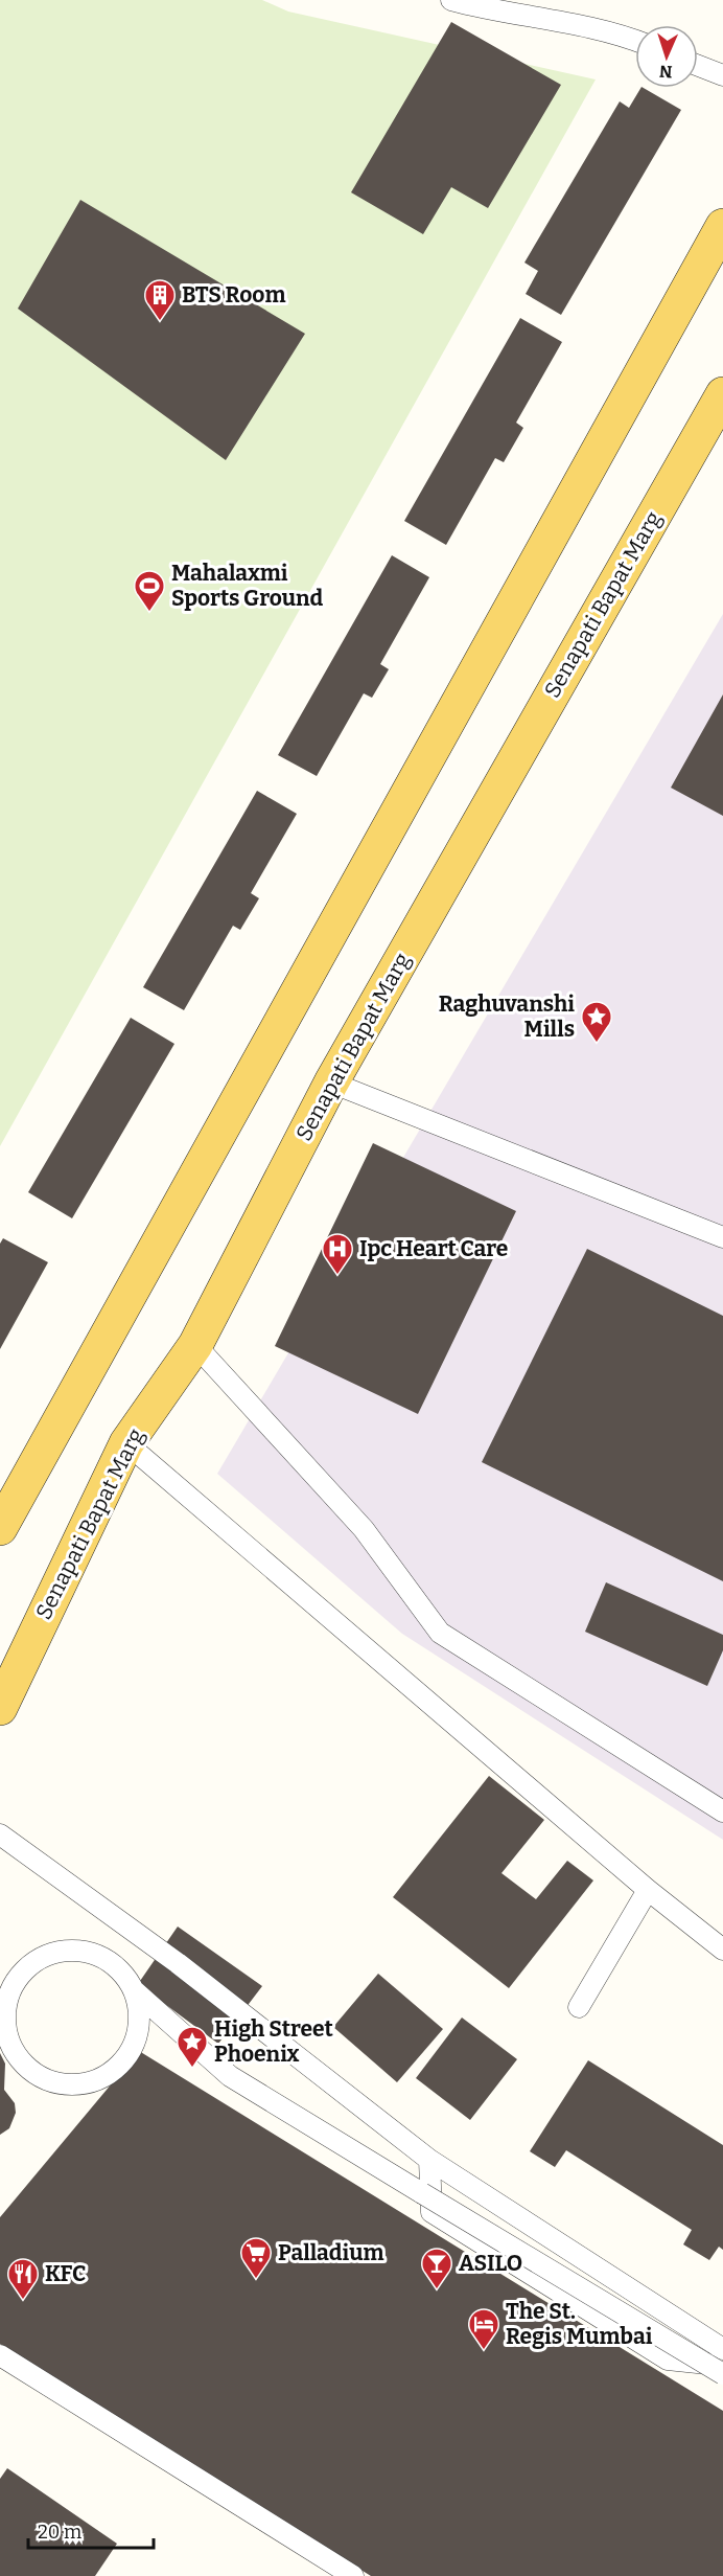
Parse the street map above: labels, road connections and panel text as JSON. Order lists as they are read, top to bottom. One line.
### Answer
{"streets":{"main road":["Senapati Bapat Marg"]},"places":{"building":["BTS Room"],"sports":["Mahalaxmi Sports Ground"],"place":["Raghuvanshi Mills","High Street Phoenix"],"hospital":["Ipc Heart Care"],"supermarket":["Palladium"],"bar":["ASILO"],"restaurant":["KFC"],"hotel":["The St. Regis Mumbai"]},"scale_bar":"20 m","north":"bottom"}
